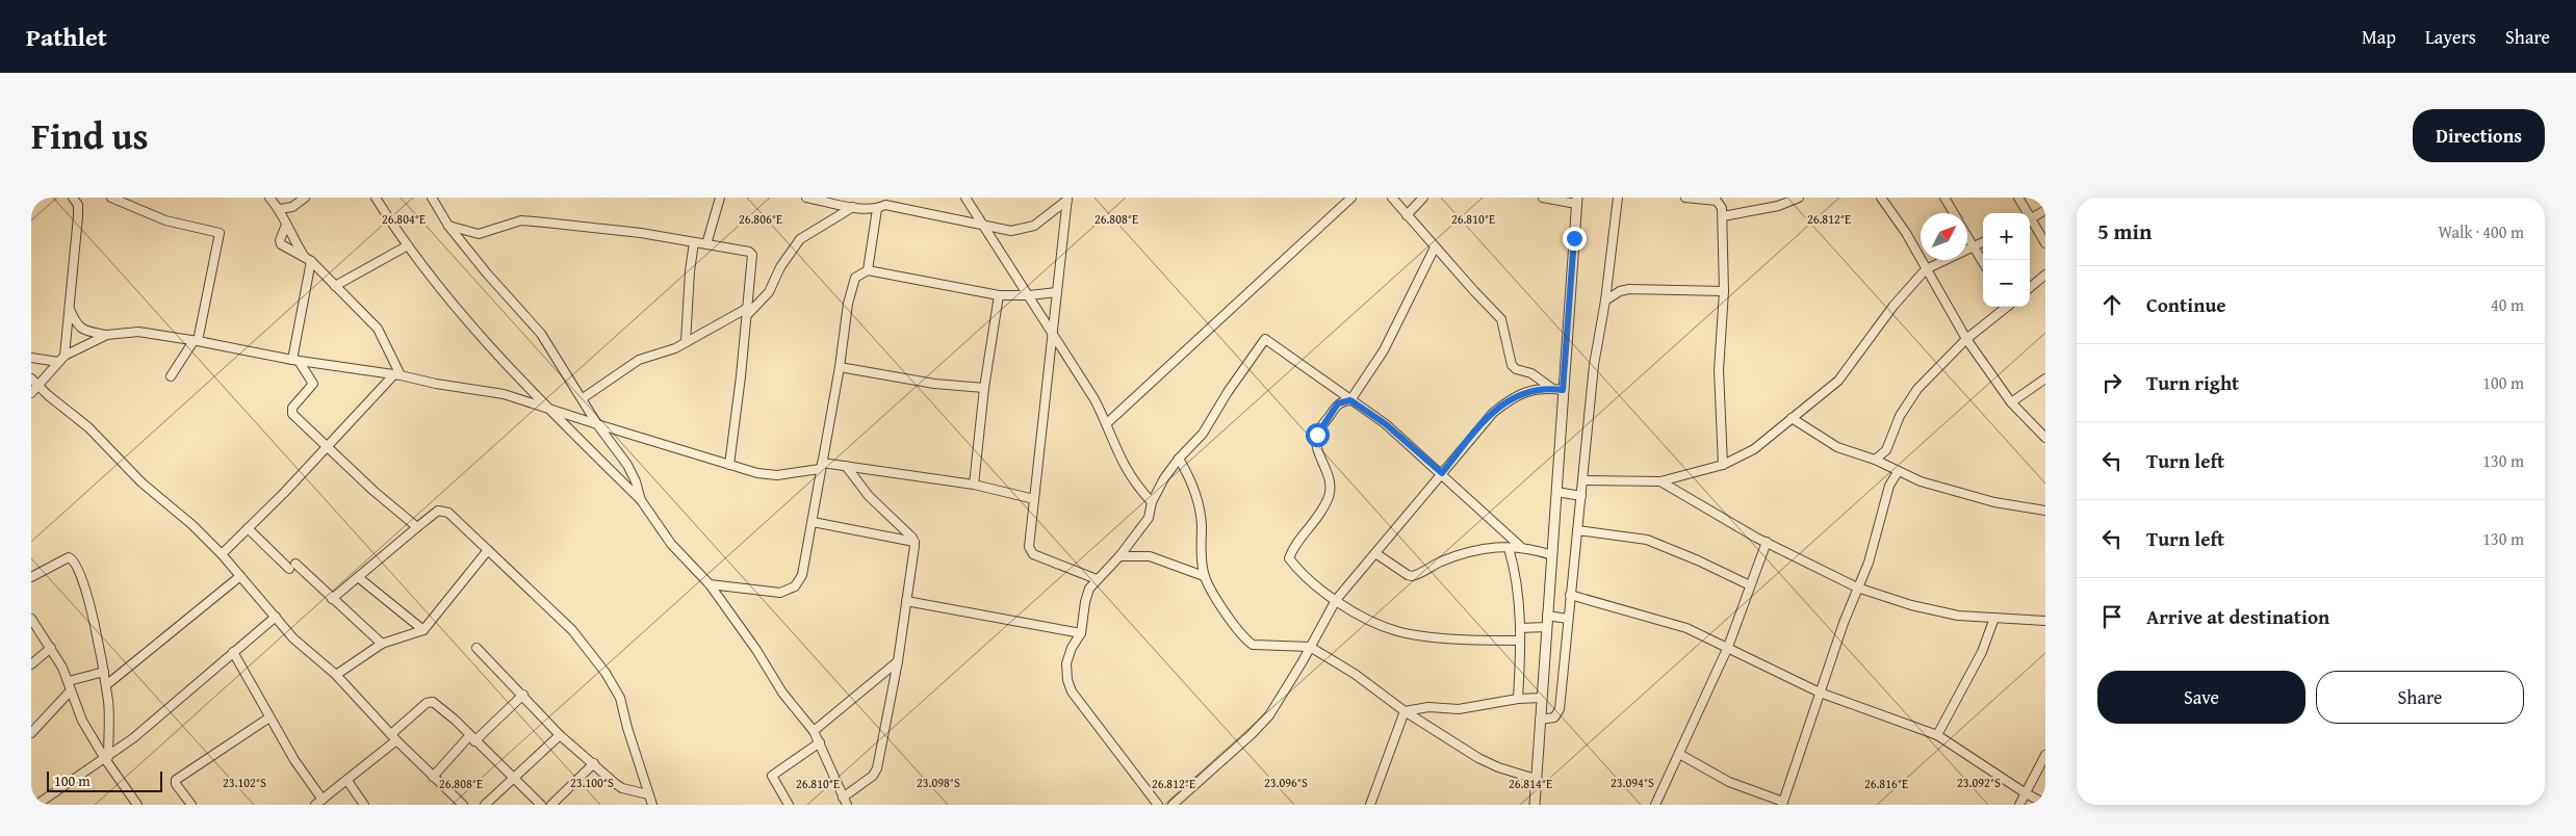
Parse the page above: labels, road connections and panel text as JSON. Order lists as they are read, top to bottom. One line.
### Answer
{"scale_bar":"100 m","north":"top right","page":{"header":"Pathlet","nav":["Map","Layers","Share"],"title":"Find us","buttons":["Directions",["Save","Share"]],"heading":["5 min","Walk · 400 m"],"map_buttons":["+","−"],"list":[["Continue","40 m"],["Turn right","100 m"],["Turn left","130 m"],["Turn left","130 m"],"Arrive at destination"],"scale":"100 m"},"coordinates":["26.804°E","26.808°E","26.806°E","26.810°E","26.812°E","23.102°S","23.100°S","23.098°S","23.096°S","23.094°S","23.092°S","26.814°E","26.816°E"]}
